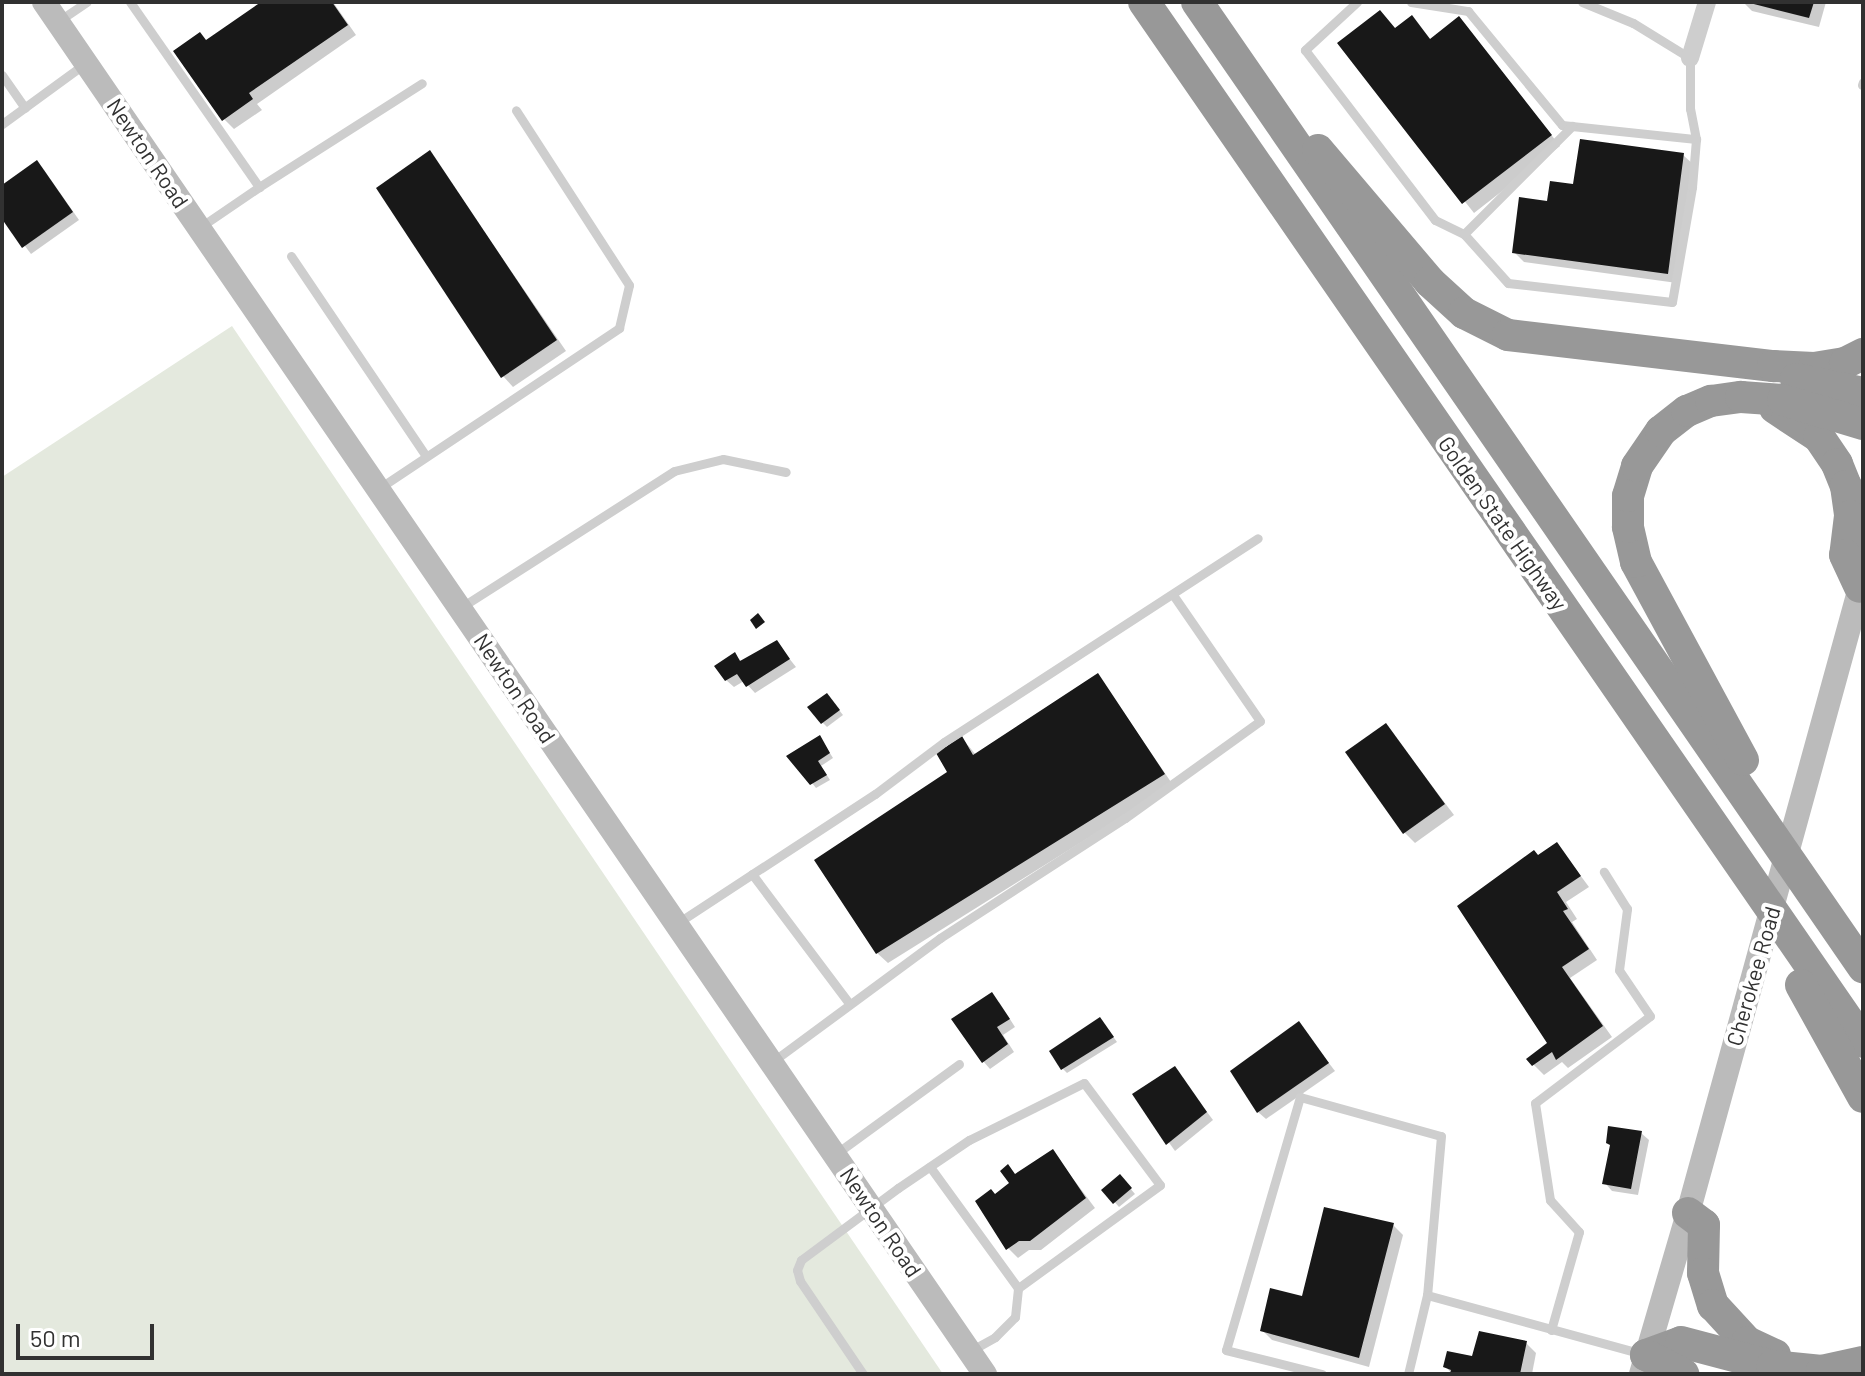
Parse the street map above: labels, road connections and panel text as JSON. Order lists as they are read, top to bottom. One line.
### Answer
{"streets":{"highway":["Golden State Highway"],"street":["Newton Road","Cherokee Road"]},"scale_bar":"50 m"}
